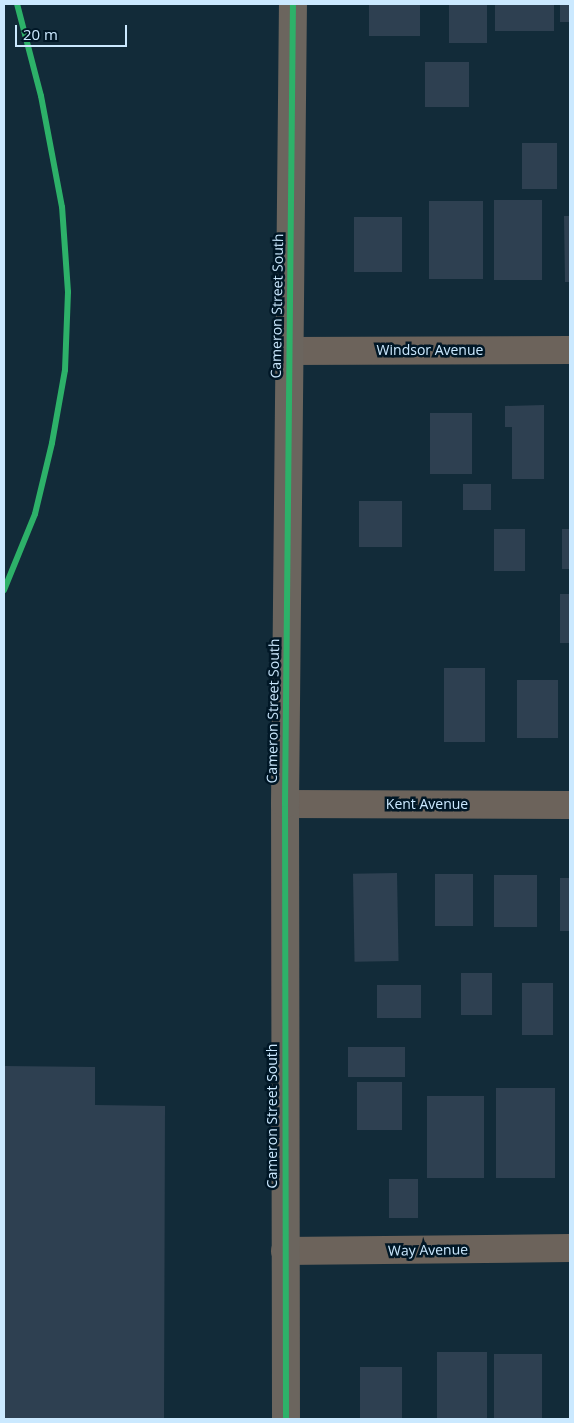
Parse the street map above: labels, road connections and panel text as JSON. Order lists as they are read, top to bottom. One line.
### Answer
{"streets":{"street":["Cameron Street South","Windsor Avenue","Kent Avenue","Way Avenue"]},"crossings":[["Cameron Street South","Windsor Avenue"],["Cameron Street South","Kent Avenue"],["Cameron Street South","Way Avenue"]],"scale_bar":"20 m"}
